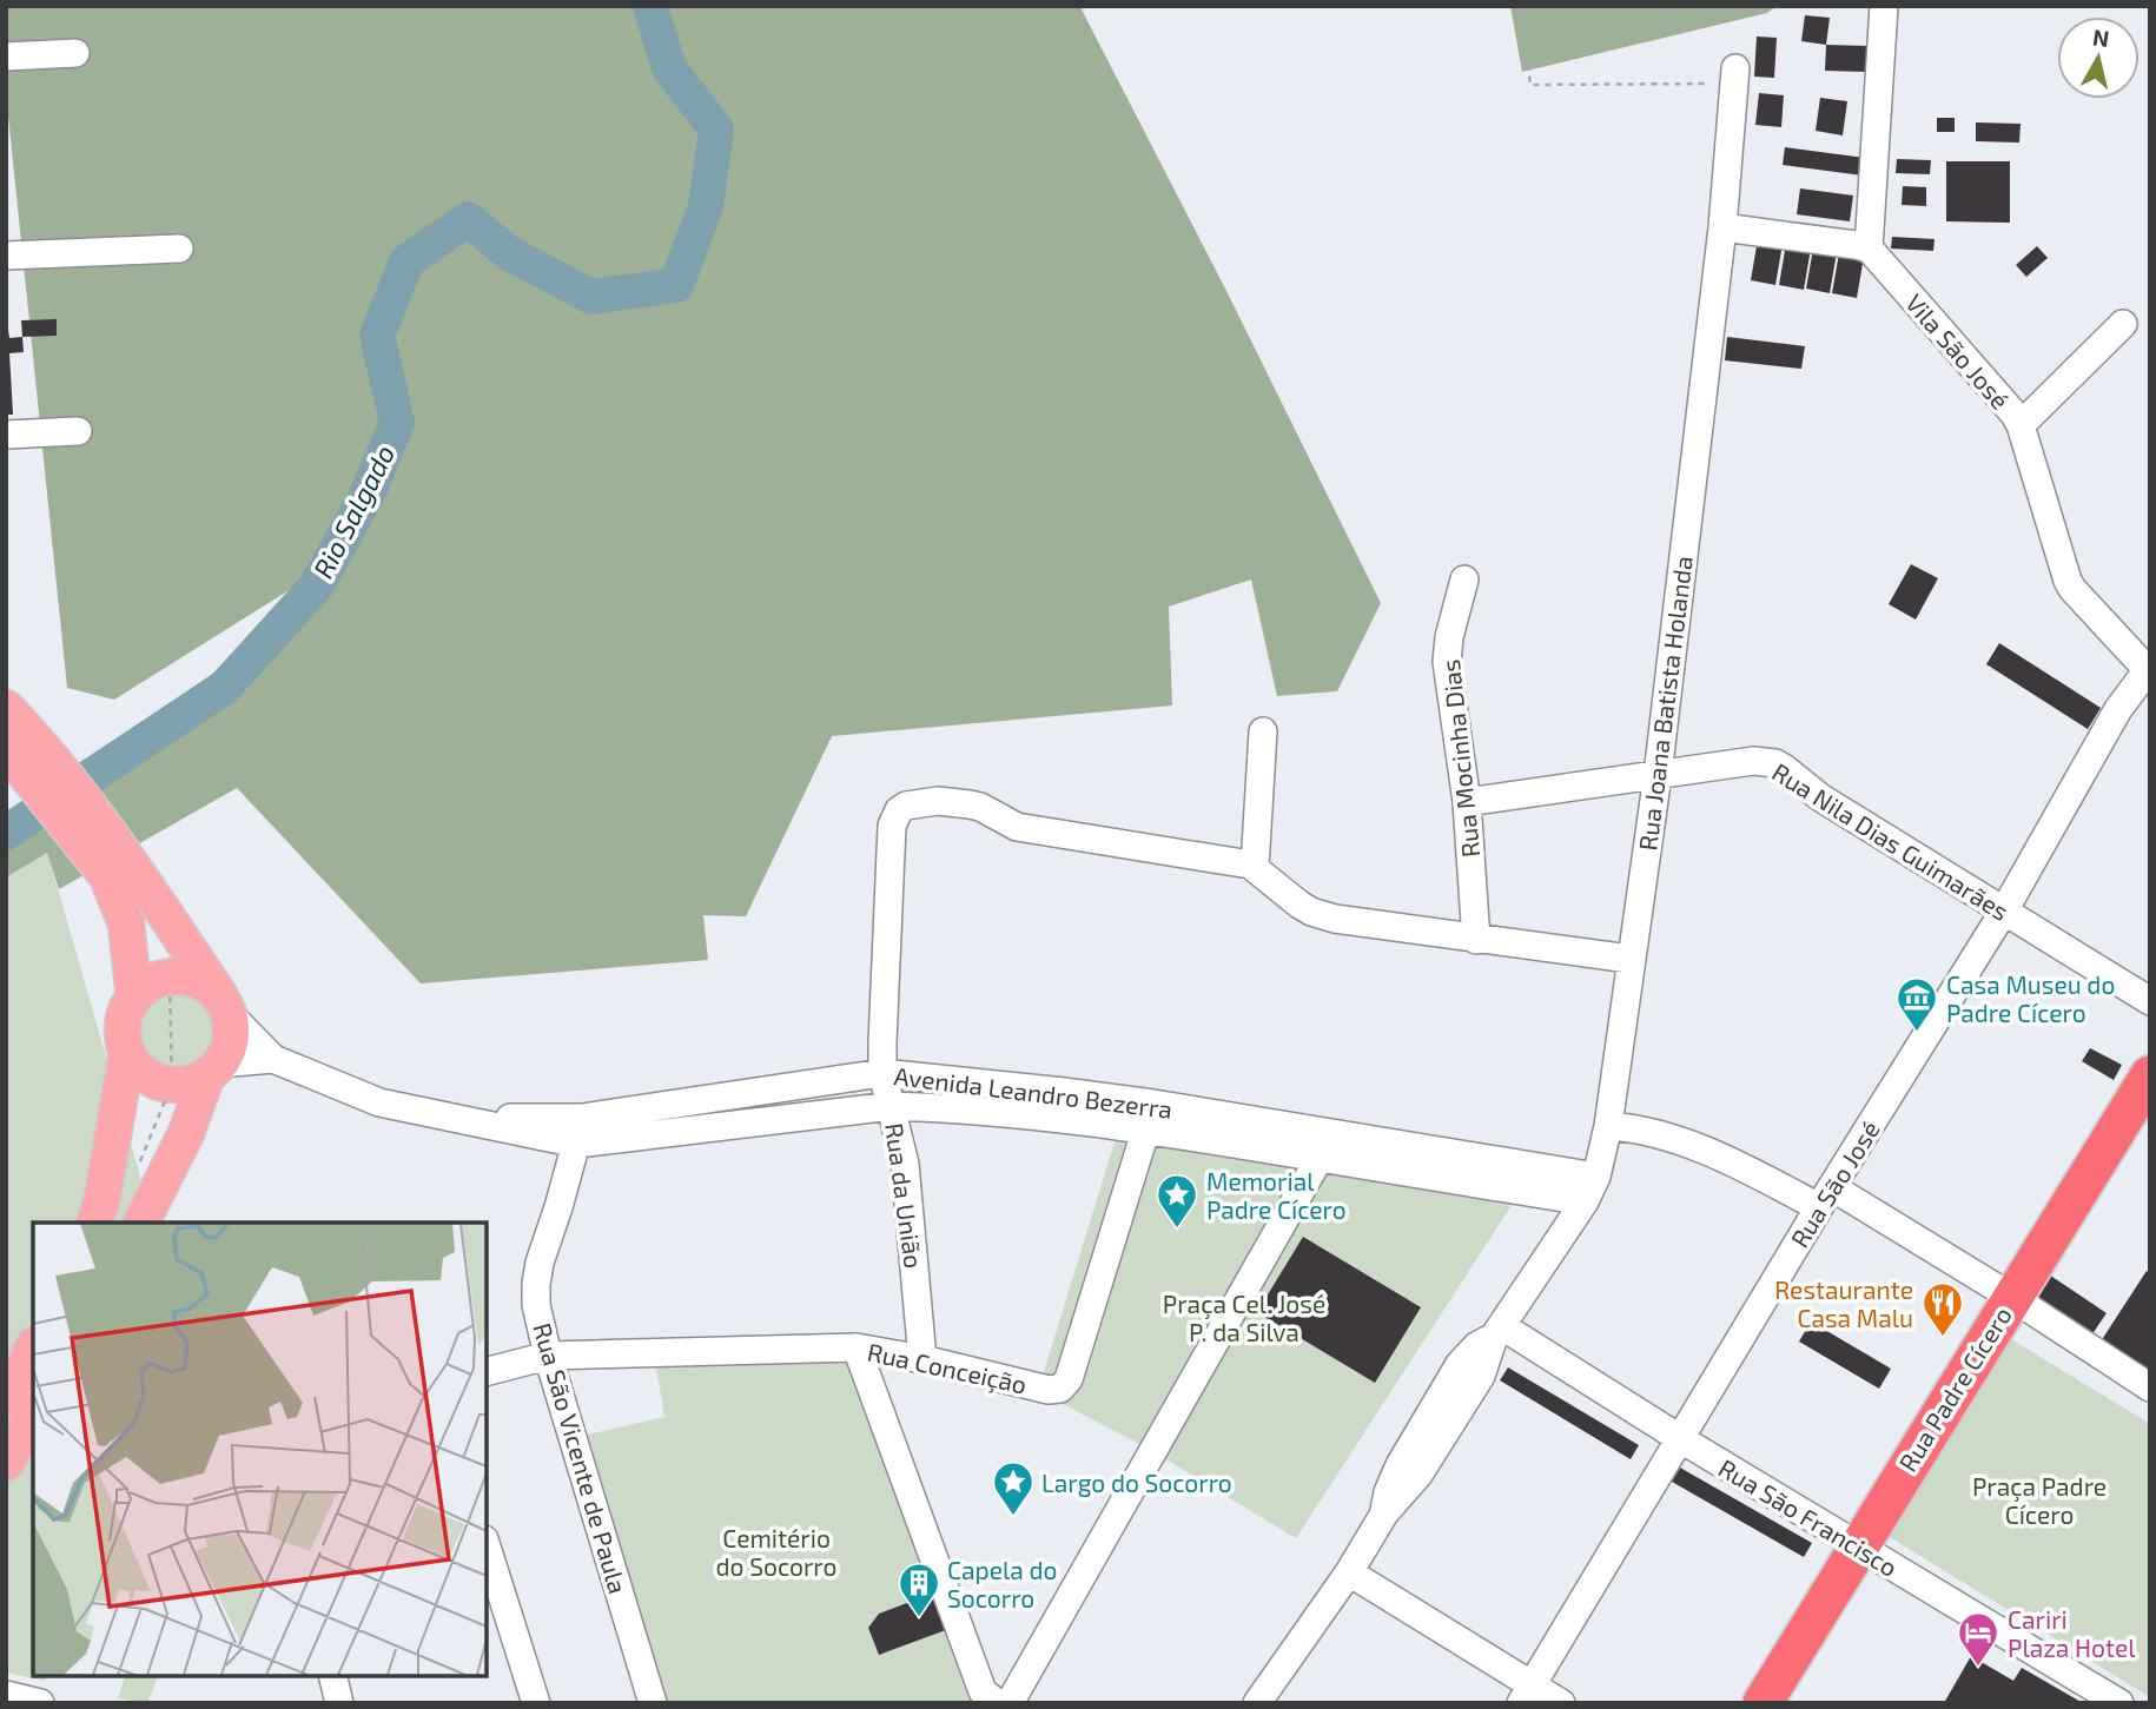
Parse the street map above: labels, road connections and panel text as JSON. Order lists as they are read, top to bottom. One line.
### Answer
{"streets":{"highway":["Rua Padre Cícero"],"street":["Vila São José","Rua Joana Batista Holanda","Rua Mocinha Dias","Rua Nila Dias Guimarães","Avenida Leandro Bezerra","Rua São José","Rua da União","Rua Conceição","Rua São Vicente de Paula","Rua São Francisco"]},"crossings":[["Vila São José","Rua São José"],["Rua Joana Batista Holanda","Rua Nila Dias Guimarães"],["Rua Joana Batista Holanda","Avenida Leandro Bezerra"],["Rua Mocinha Dias","Rua Nila Dias Guimarães"],["Rua Nila Dias Guimarães","Rua São José"],["Avenida Leandro Bezerra","Rua da União"],["Avenida Leandro Bezerra","Rua Conceição"],["Avenida Leandro Bezerra","Rua São Vicente de Paula"],["Rua São José","Rua São Francisco"],["Rua da União","Rua Conceição"],["Rua Conceição","Rua São Vicente de Paula"],["Rua Padre Cícero","Rua São Francisco"]],"water":["Rio Salgado"],"parks":["Praça Cel. José P. da Silva","Praça Padre Cícero","Cemitério do Socorro"],"places":{"museum":["Casa Museu do Padre Cícero"],"place":["Memorial Padre Cícero","Largo do Socorro"],"restaurant":["Restaurante Casa Malu"],"building":["Capela do Socorro"],"hotel":["Cariri Plaza Hotel"]},"north":"top"}
